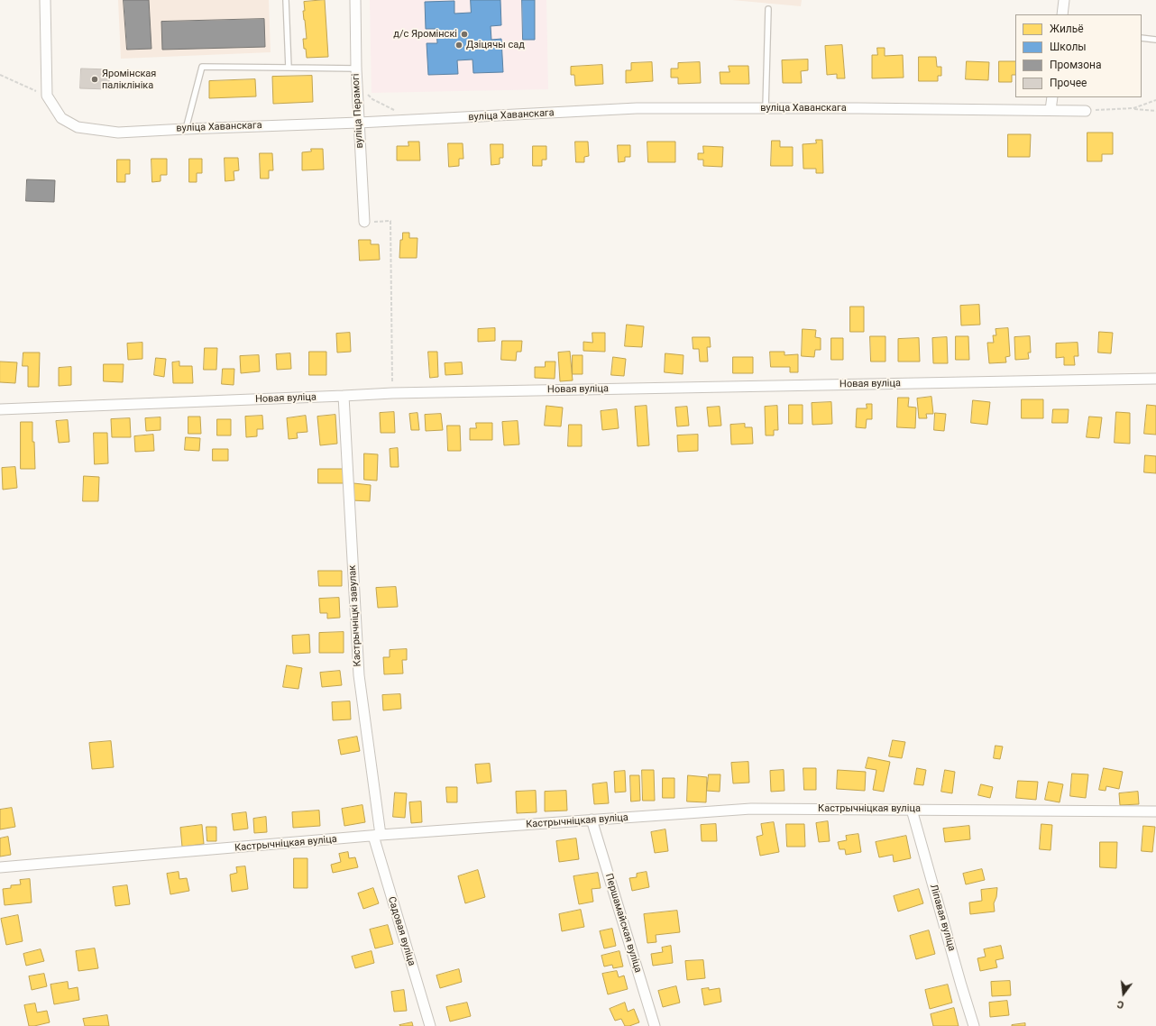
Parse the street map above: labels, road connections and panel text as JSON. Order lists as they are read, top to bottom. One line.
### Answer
{"streets":{"street":["вуліца Хаванскага","вуліца Перамогі","Новая вуліца","Кастрычніцкі завулак","Кастрычніцкая вуліца","Ліпавая вуліца","Першамайская вуліца","Садовая вуліца"]},"crossings":[["вуліца Хаванскага","вуліца Перамогі"],["Новая вуліца","Кастрычніцкі завулак"],["Кастрычніцкі завулак","Кастрычніцкая вуліца"],["Кастрычніцкі завулак","Садовая вуліца"],["Кастрычніцкая вуліца","Ліпавая вуліца"],["Кастрычніцкая вуліца","Першамайская вуліца"],["Кастрычніцкая вуліца","Садовая вуліца"]],"places":["д/с Яромінскі","Дзіцячы сад","Яромінская паліклініка"],"legend":["Жильё","Школы","Промзона","Прочее"],"north":"bottom"}
